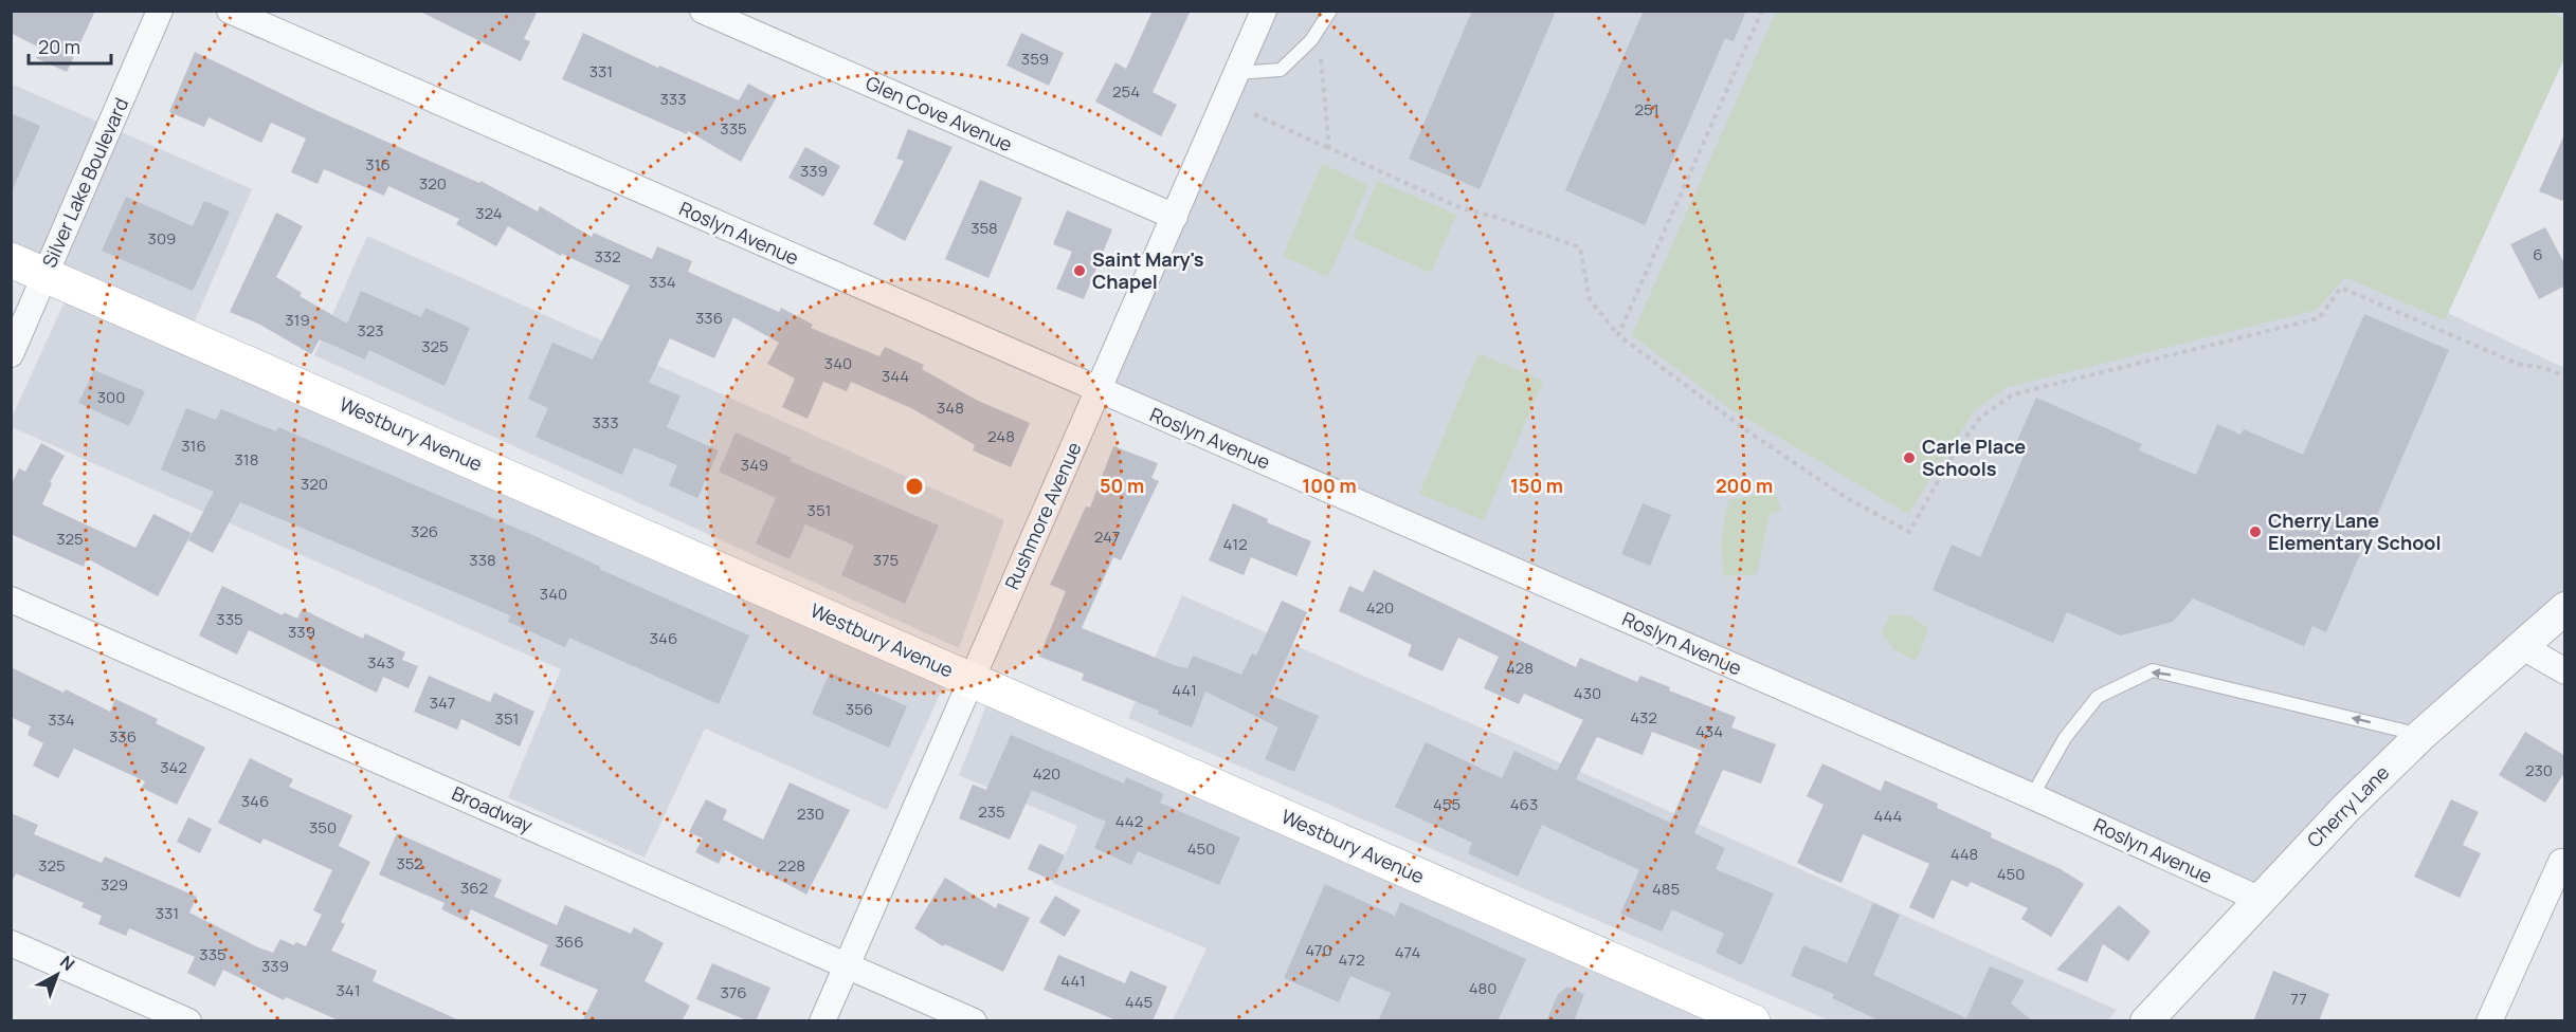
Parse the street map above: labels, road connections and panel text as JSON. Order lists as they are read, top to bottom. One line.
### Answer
{"streets":{"main road":["Westbury Avenue"],"street":["Glen Cove Avenue","Silver Lake Boulevard","Roslyn Avenue","Rushmore Avenue","Cherry Lane","Broadway"]},"crossings":[["Glen Cove Avenue","Rushmore Avenue"],["Silver Lake Boulevard","Westbury Avenue"],["Roslyn Avenue","Rushmore Avenue"],["Roslyn Avenue","Cherry Lane"],["Westbury Avenue","Rushmore Avenue"],["Rushmore Avenue","Broadway"]],"places":["Saint Mary's Chapel","Carle Place Schools","Cherry Lane Elementary School"],"house_numbers":["359","331","254","333","251","335","316","339","320","324","358","309","6","332","334","336","319","323","325","340","344","300","348","333","248","316","318","349","320","351","326","247","325","412","338","375","340","420","335","339","346","343","428","441","430","347","356","432","351","334","434","336","342","230","420","346","455","463","235","230","444","442","350","450","448","352","325","228","450","329","362","485","331","366","470","474","335","472","339","441","480","341","376","77","445"],"scale_bar":"20 m","north":"top right","rings":["50 m","100 m","150 m","200 m"]}
